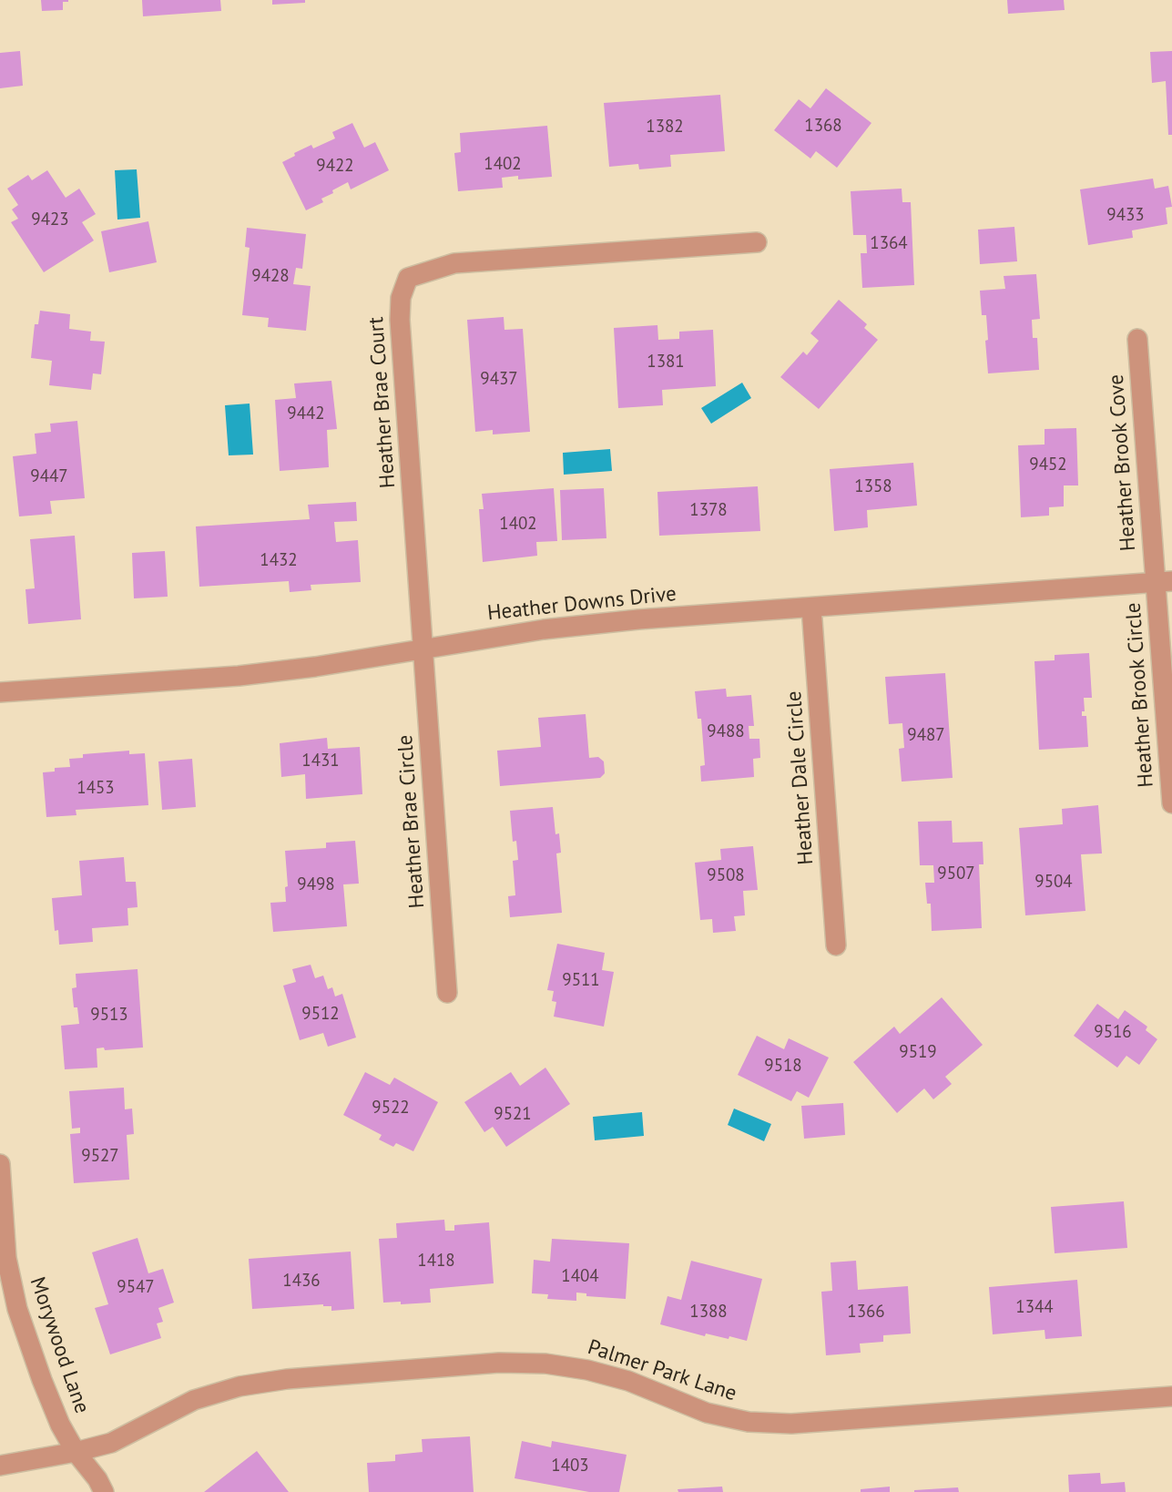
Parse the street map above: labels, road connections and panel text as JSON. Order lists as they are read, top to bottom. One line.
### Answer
{"streets":{"street":["Heather Brae Court","Heather Brook Cove","Heather Downs Drive","Heather Brook Circle","Heather Dale Circle","Heather Brae Circle","Morywood Lane","Palmer Park Lane"]},"crossings":[["Heather Brae Court","Heather Downs Drive"],["Heather Brae Court","Heather Brae Circle"],["Heather Brook Cove","Heather Downs Drive"],["Heather Brook Cove","Heather Brook Circle"],["Heather Downs Drive","Heather Brook Circle"],["Heather Downs Drive","Heather Dale Circle"],["Heather Downs Drive","Heather Brae Circle"],["Morywood Lane","Palmer Park Lane"]],"house_numbers":["1368","1382","1402","9422","9433","9423","1364","9428","1381","9437","9442","9452","9447","1358","1378","1402","1432","9488","9487","1431","1453","9507","9508","9504","9498","9511","9512","9513","9516","9519","9518","9522","9521","9527","1418","1404","1436","9547","1344","1388","1366","1403"]}
